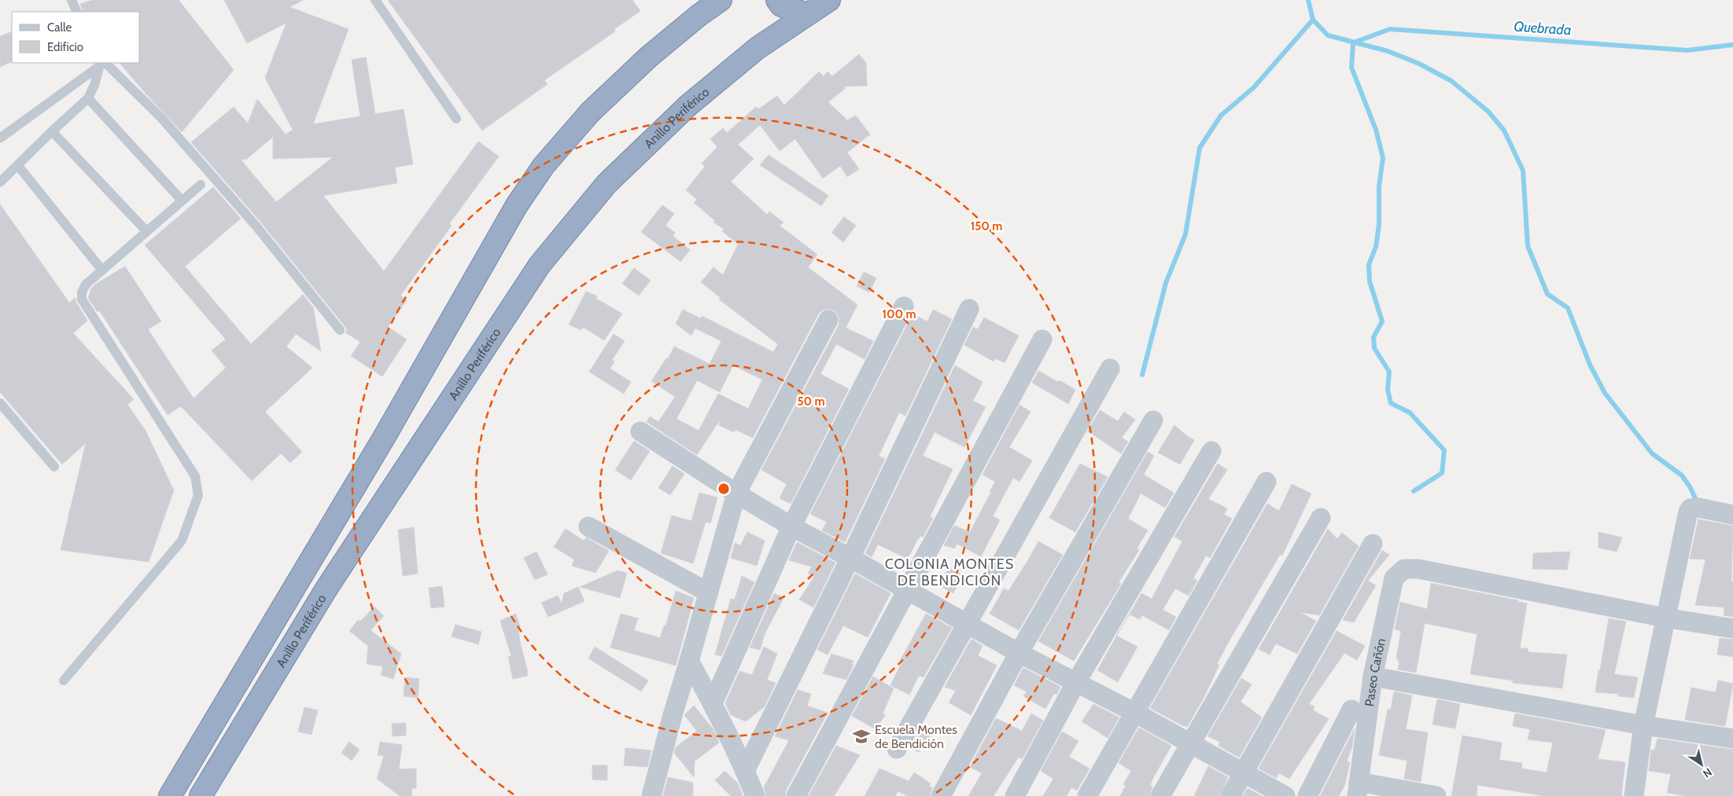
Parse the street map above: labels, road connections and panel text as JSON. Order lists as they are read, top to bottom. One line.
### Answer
{"streets":{"highway":["Anillo Periférico"],"street":["Paseo Cañón"]},"districts":["COLONIA MONTES DE BENDICIÓN"],"water":["Quebrada"],"places":{"school or university":["Escuela Montes de Bendición"]},"legend":["Calle","Edificio"],"north":"bottom right","rings":["150 m","100 m","50 m"]}
